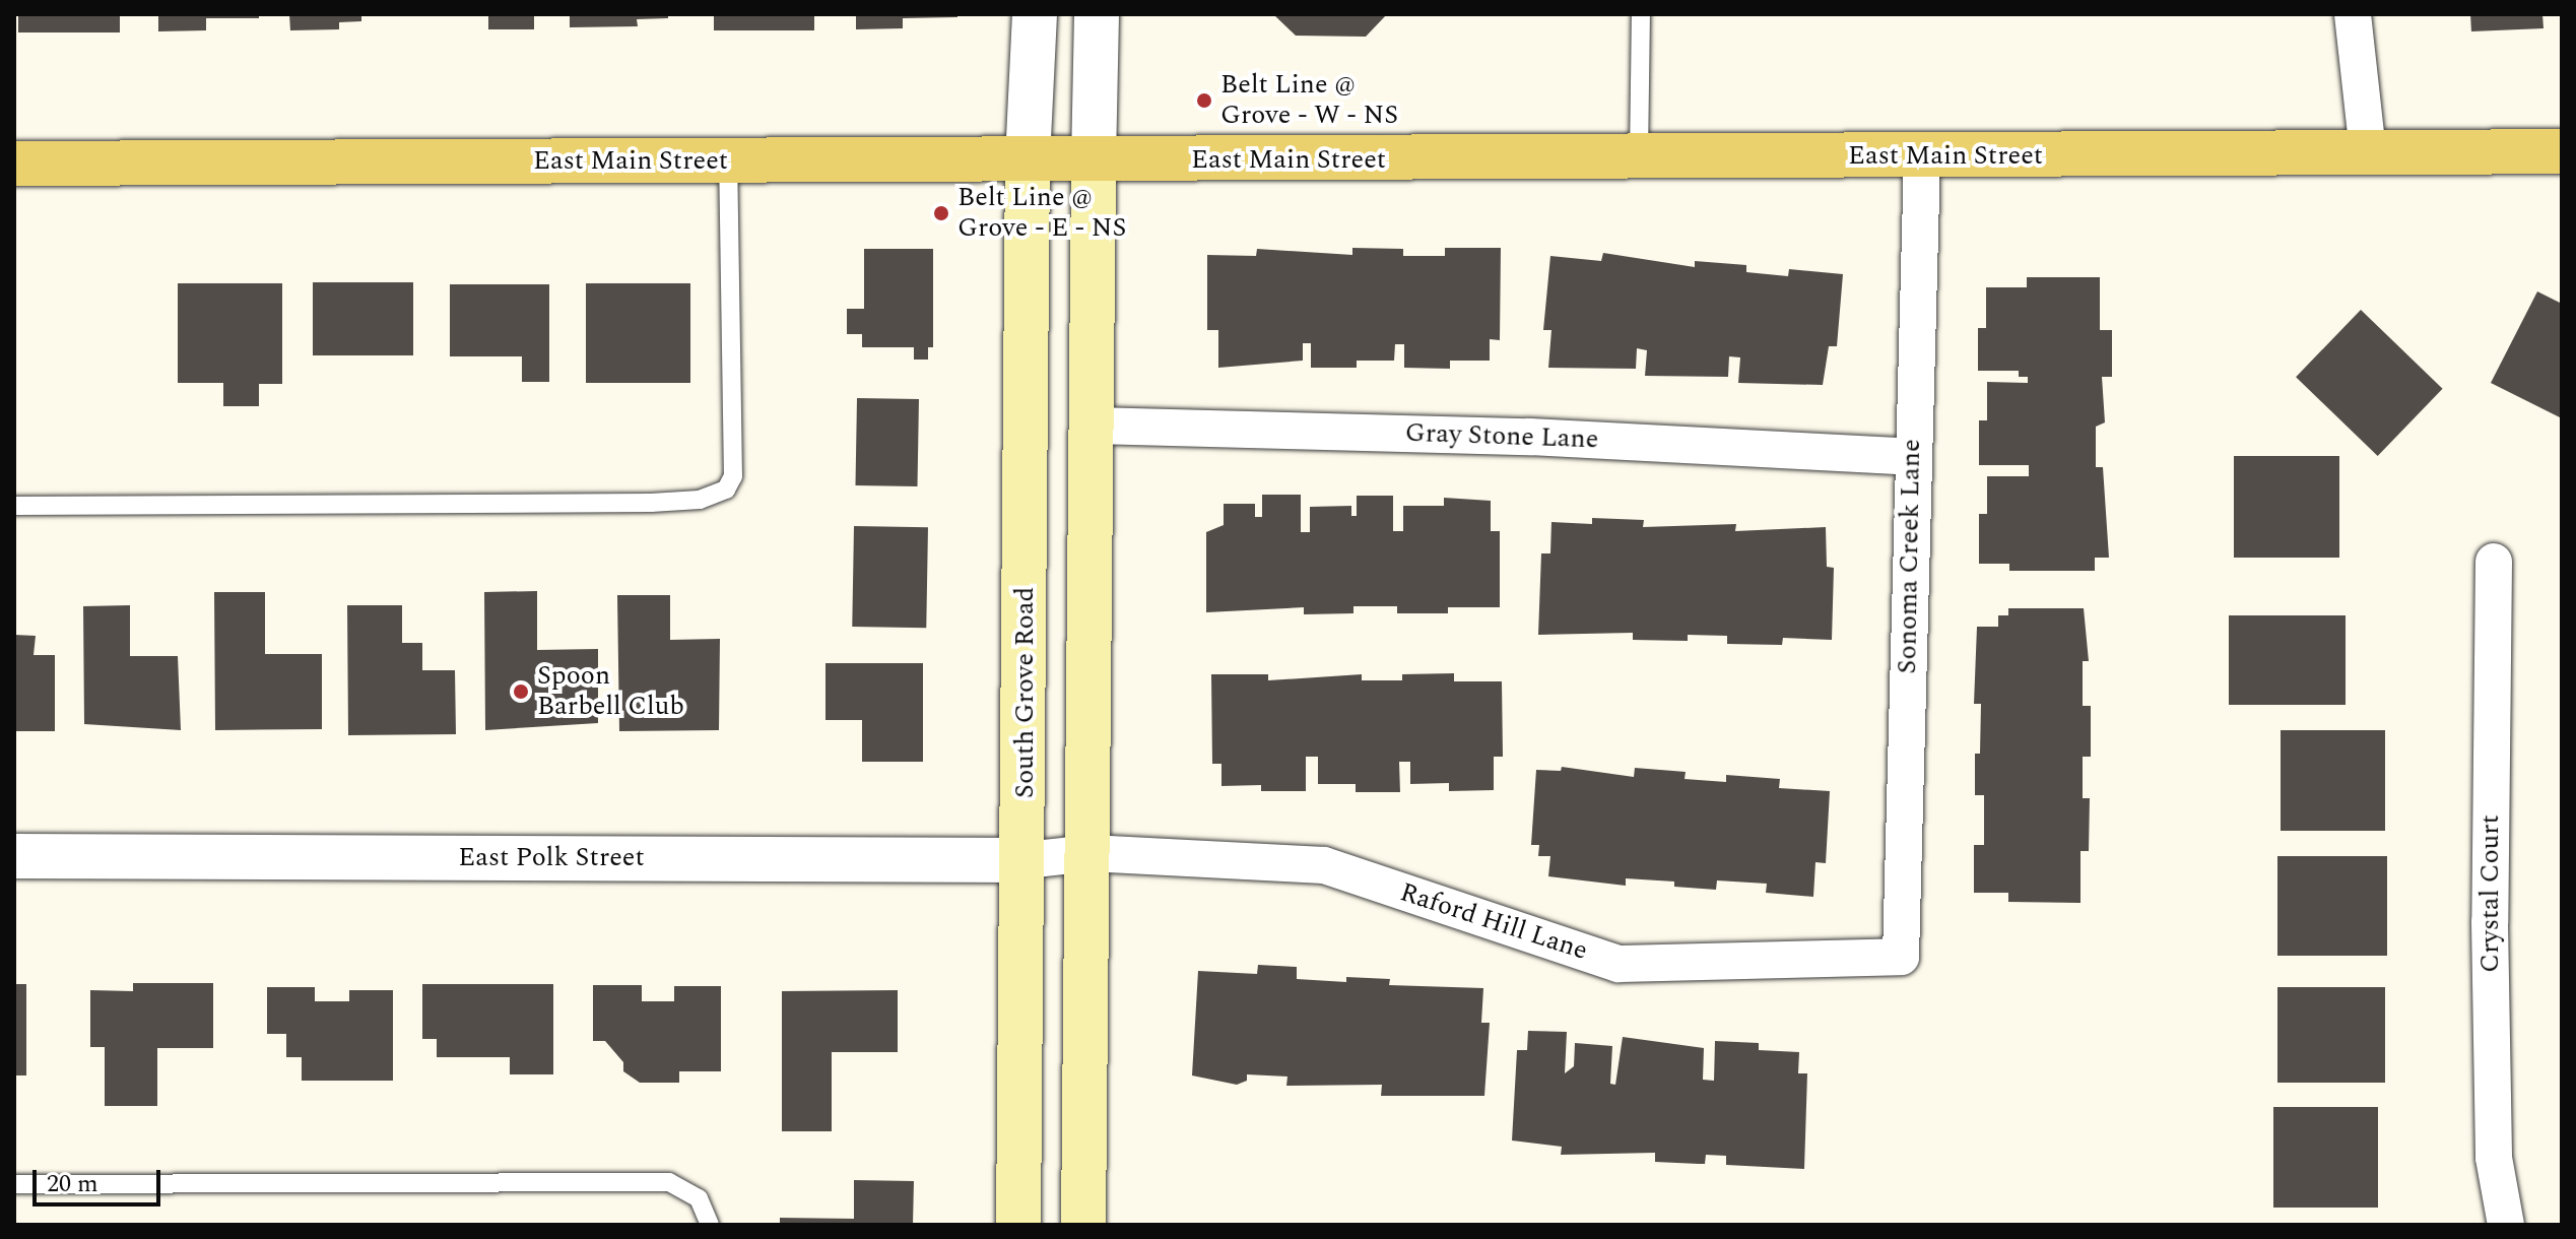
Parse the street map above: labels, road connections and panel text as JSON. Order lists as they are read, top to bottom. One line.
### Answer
{"streets":{"main road":["East Main Street","South Grove Road"],"street":["Gray Stone Lane","Sonoma Creek Lane","East Polk Street","Crystal Court","Raford Hill Lane"]},"crossings":[["East Main Street","Sonoma Creek Lane"],["East Main Street","South Grove Road"],["Gray Stone Lane","Sonoma Creek Lane"],["Sonoma Creek Lane","Raford Hill Lane"],["South Grove Road","East Polk Street"],["East Polk Street","Raford Hill Lane"]],"places":["Belt Line @ Grove - W - NS","Belt Line @ Grove - E - NS","Spoon Barbell Club"],"scale_bar":"20 m"}
